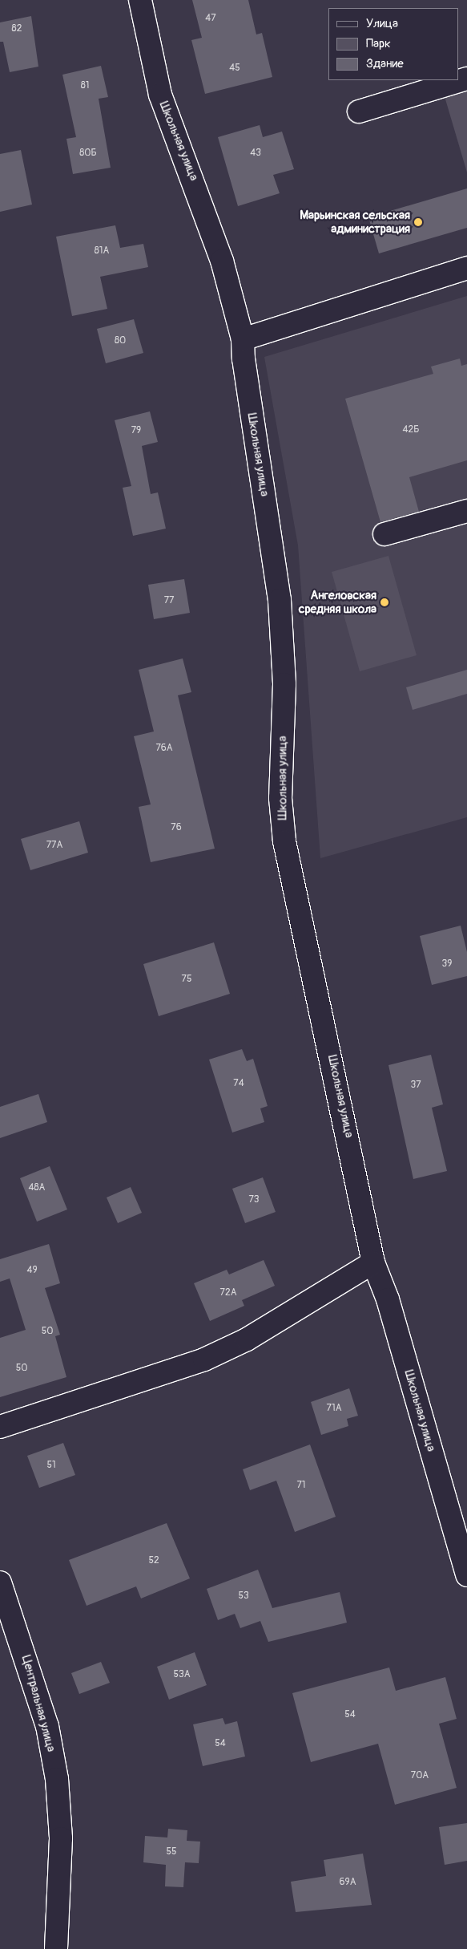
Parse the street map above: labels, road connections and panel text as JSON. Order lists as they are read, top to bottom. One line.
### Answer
{"streets":{"street":["Школьная улица","Центральная улица"]},"places":["Марьинская сельская администрация","Ангеловская средняя школа"],"house_numbers":["47","82","45","81","80Б","43","81А","80","42Б","79","77","76А","76","77А","39","75","74","37","48А","73","49","72А","50","50","71А","51","71","52","53","53А","54","54","70А","55","69А"],"legend":["Улица","Парк","Здание"]}
